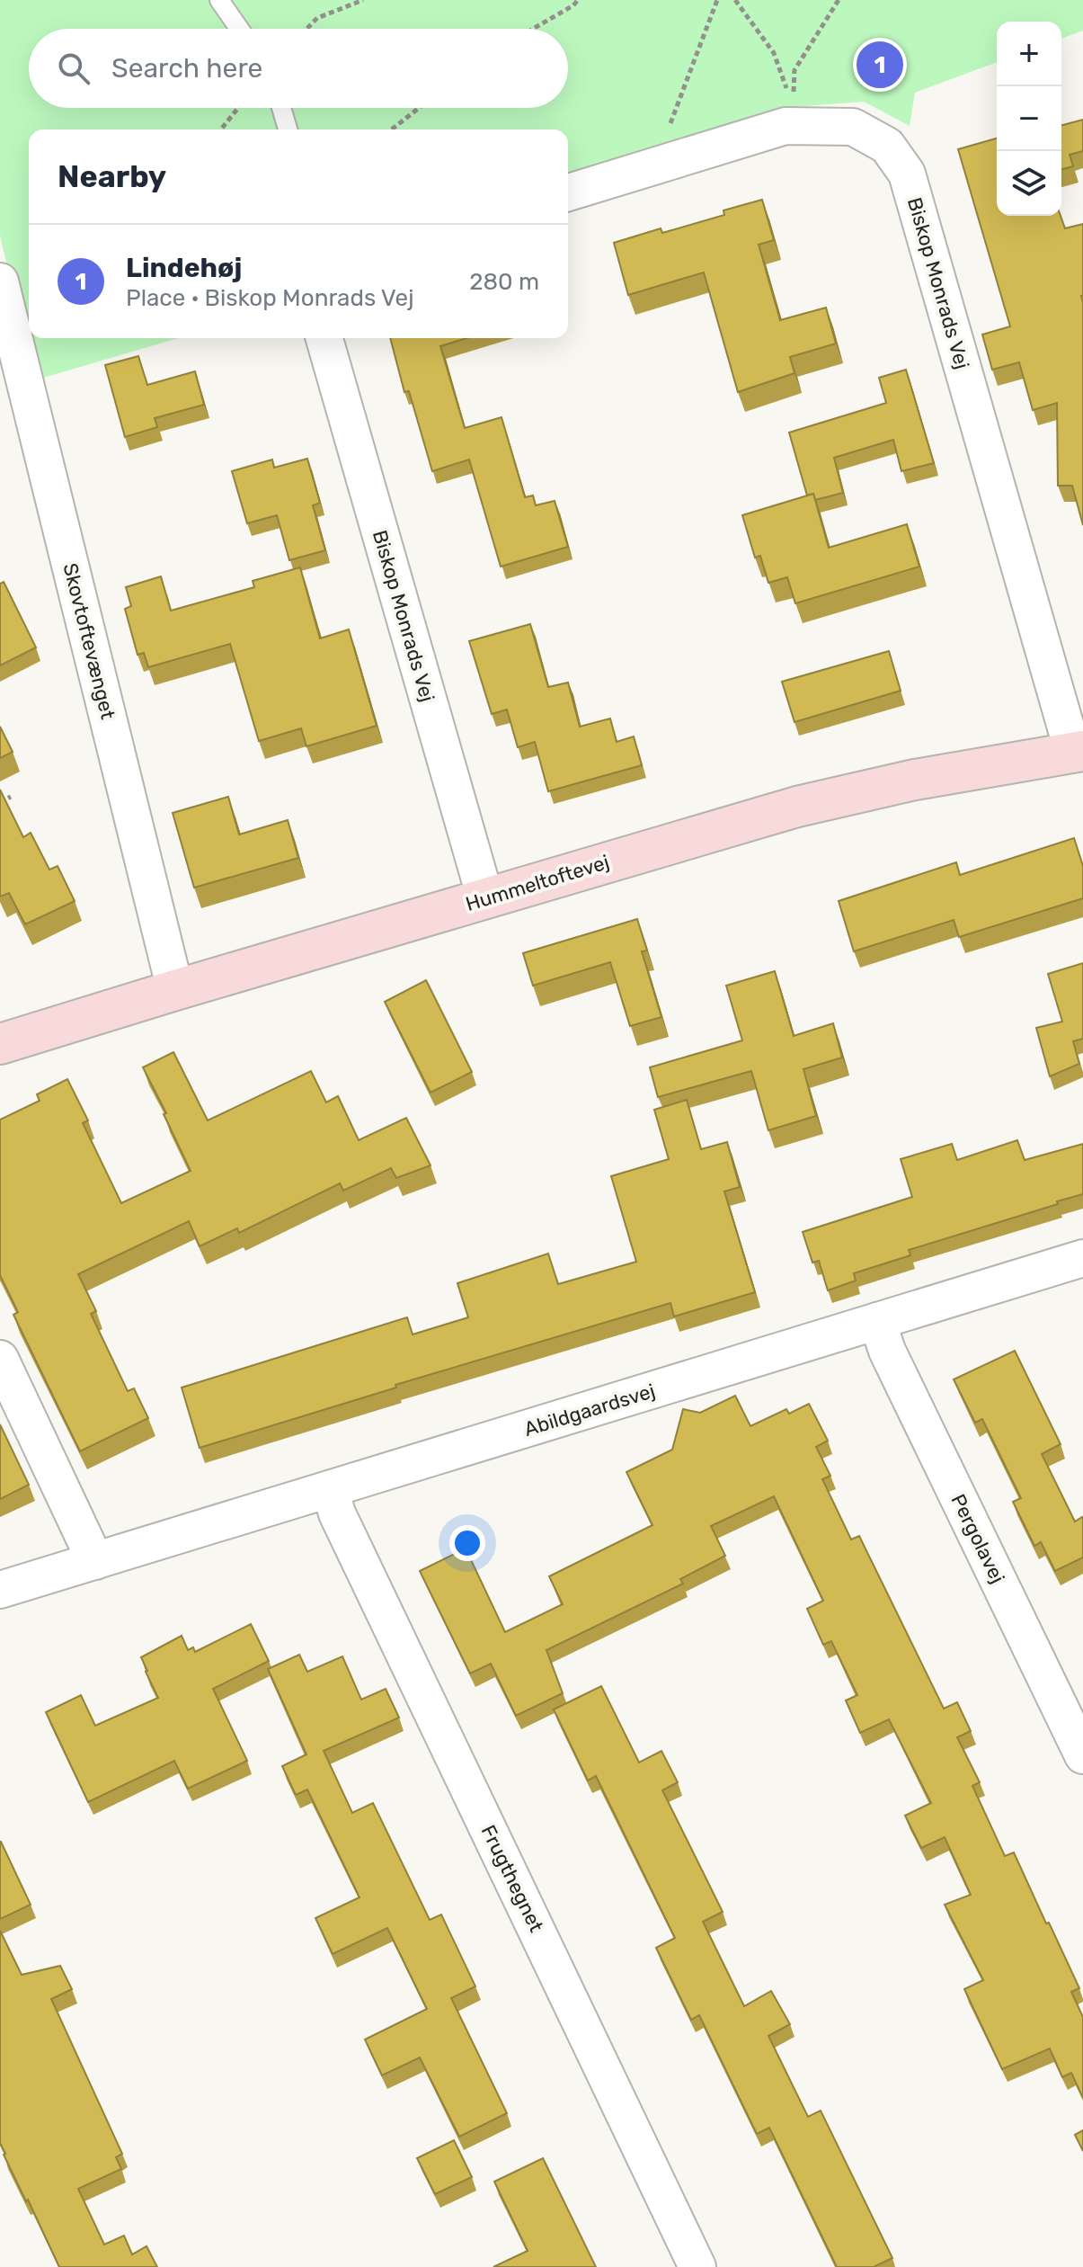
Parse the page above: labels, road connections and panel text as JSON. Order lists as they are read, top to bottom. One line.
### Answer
{"streets":{"street":["Biskop Monrads Vej","Skovtoftevænget","Hummeltoftevej","Abildgaardsvej","Pergolavej","Frugthegnet"]},"crossings":[["Biskop Monrads Vej","Hummeltoftevej"],["Skovtoftevænget","Hummeltoftevej"],["Abildgaardsvej","Pergolavej"],["Abildgaardsvej","Frugthegnet"]],"page":{"map_buttons":["+","−"],"search":"Search here","pins":"1","heading":"Nearby","list":[{"mark":"1","name":"Lindehøj","note":"Place · Biskop Monrads Vej","value":"280 m"}]}}
